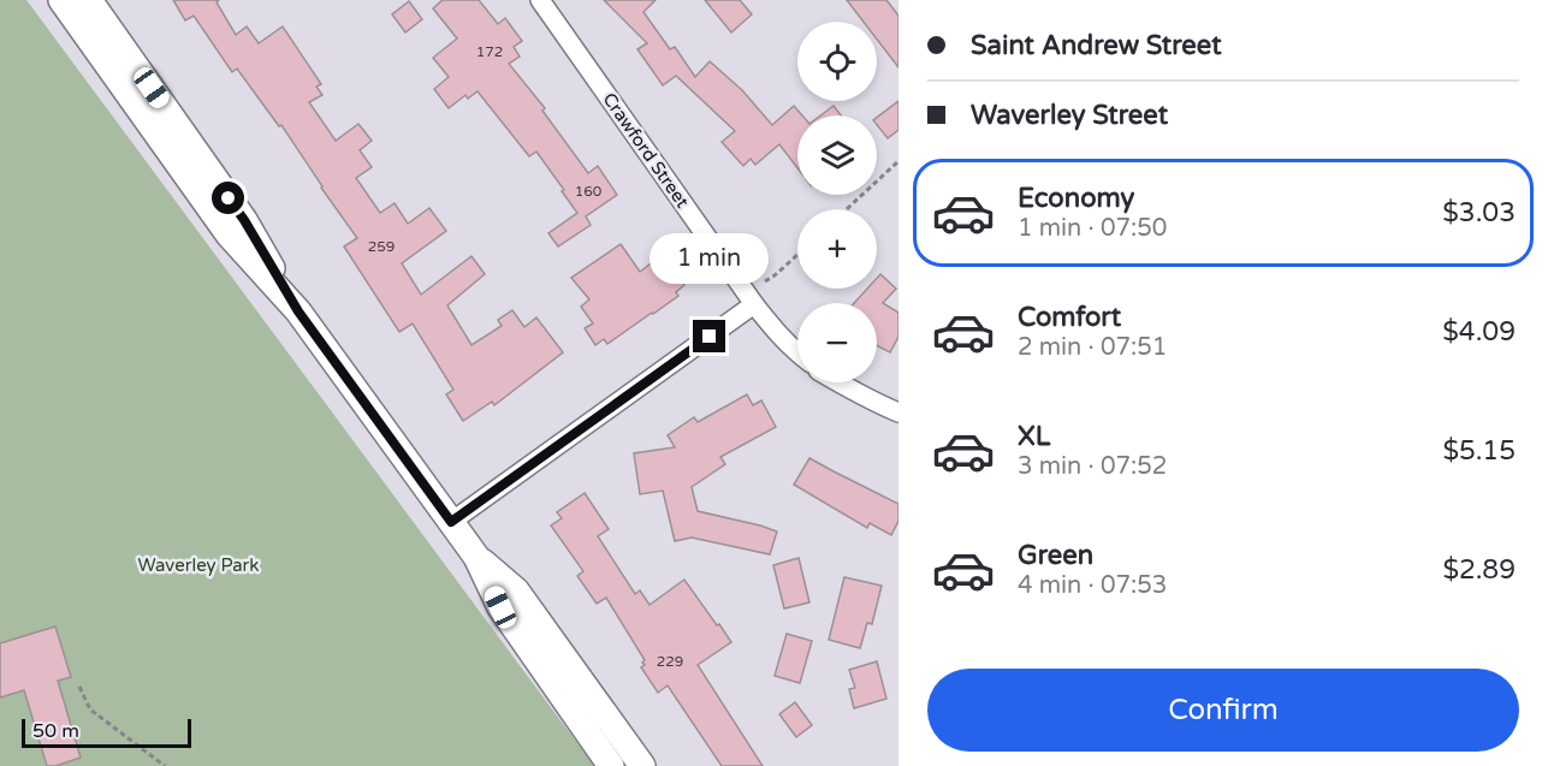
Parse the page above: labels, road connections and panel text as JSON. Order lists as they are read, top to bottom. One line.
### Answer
{"streets":{"street":["Crawford Street"]},"parks":["Waverley Park"],"house_numbers":["172","160","259","229"],"scale_bar":"50 m","page":{"banner":["Saint Andrew Street","Waverley Street"],"map_buttons":["+","−"],"list":[{"name":"Economy","note":"1 min · 07:50","value":"$3.03"},{"name":"Comfort","note":"2 min · 07:51","value":"$4.09"},{"name":"XL","note":"3 min · 07:52","value":"$5.15"},{"name":"Green","note":"4 min · 07:53","value":"$2.89"}],"bubble":"1 min","buttons":"Confirm","scale":"50 m"}}
